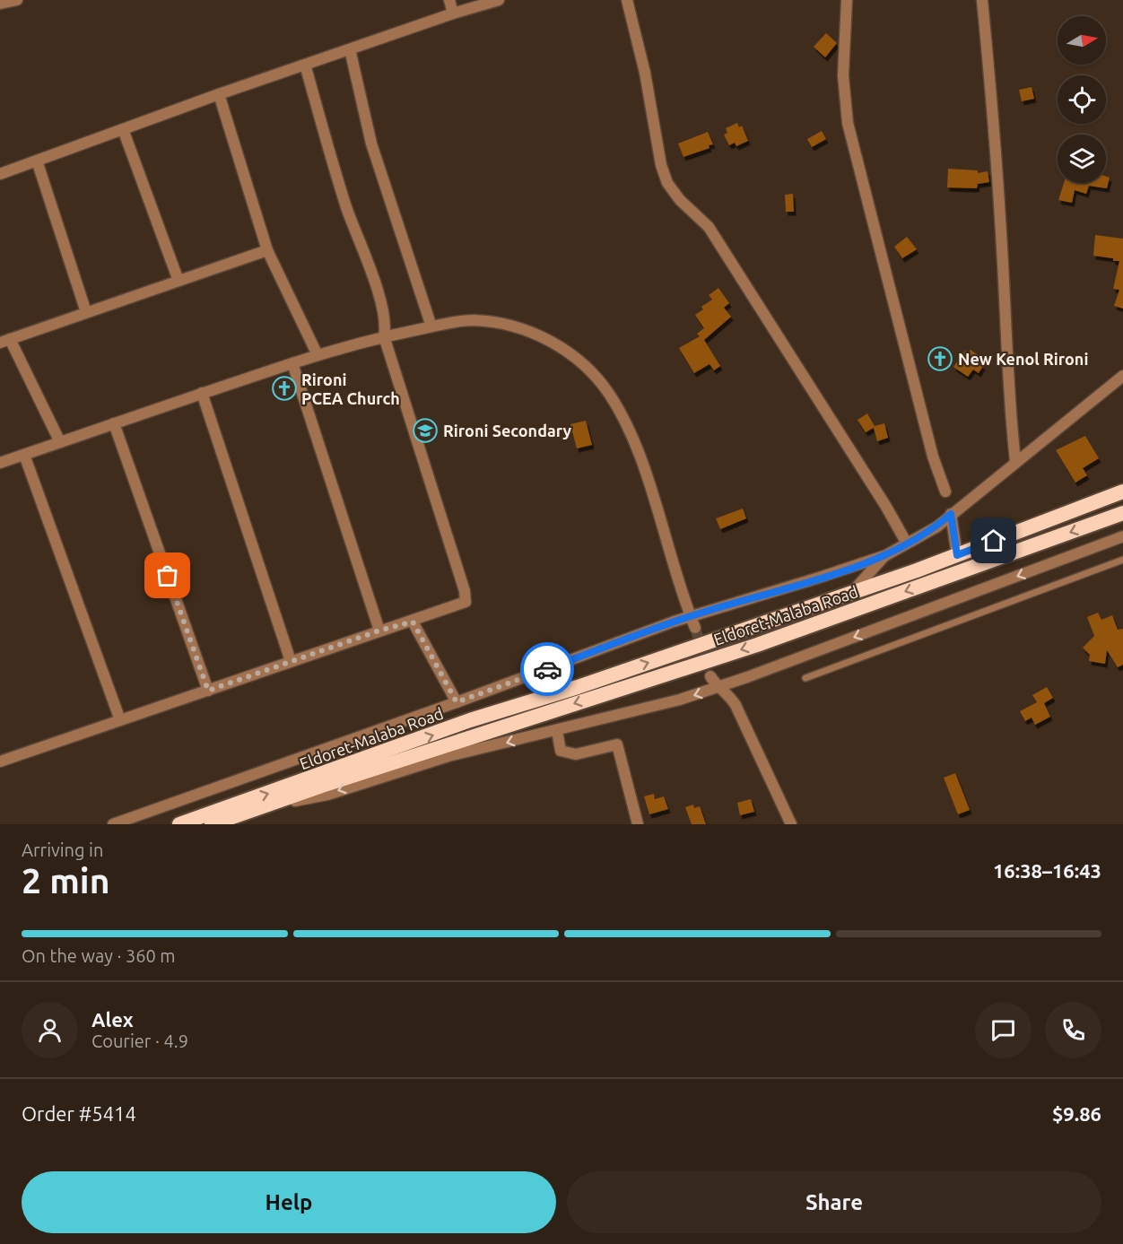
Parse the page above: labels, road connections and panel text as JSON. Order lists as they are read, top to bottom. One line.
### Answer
{"streets":{"highway":["Eldoret-Malaba Road"]},"places":{"church":["New Kenol Rironi","Rironi PCEA Church"],"school or university":["Rironi Secondary"]},"north":"right","page":{"heading":["2 min","Arriving in","16:38–16:43"],"panel":["Alex","Courier · 4.9","Order #5414","$9.86"],"bar":"On the way · 360 m","buttons":["Help","Share"]}}
